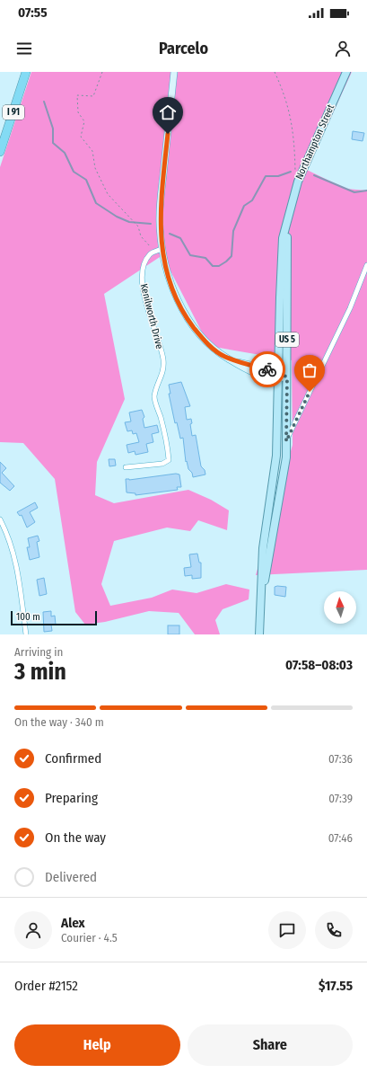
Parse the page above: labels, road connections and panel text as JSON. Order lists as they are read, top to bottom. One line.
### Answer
{"streets":{"highway":["I 91"],"main road":["Northampton Street","US 5"],"street":["Kenilworth Drive"]},"crossings":[["Northampton Street","US 5"]],"scale_bar":"100 m","north":"top","page":{"status":"07:55","header":"Parcelo","scale":"100 m","heading":["3 min","Arriving in","07:58–08:03"],"panel":["Alex","Courier · 4.5","Order #2152","$17.55"],"bar":"On the way · 340 m","list":[["Confirmed","07:36"],["Preparing","07:39"],["On the way","07:46"],"Delivered"],"buttons":["Help","Share"]}}
